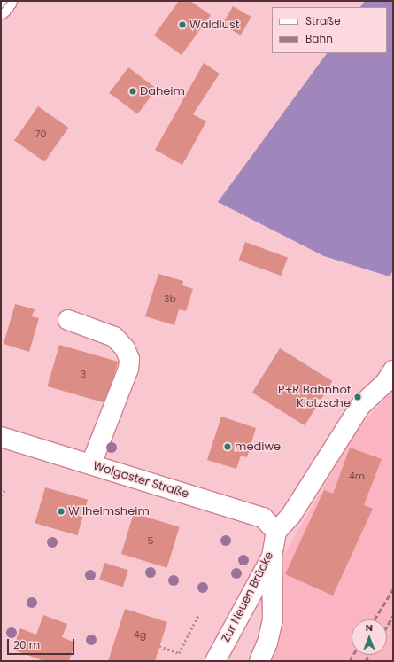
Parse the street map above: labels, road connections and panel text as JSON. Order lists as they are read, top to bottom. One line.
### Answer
{"streets":{"street":["Wolgaster Straße","Zur Neuen Brücke"]},"crossings":[["Wolgaster Straße","Zur Neuen Brücke"]],"places":["Waldlust","Daheim","P+R Bahnhof Klotzsche","mediwe","Wilhelmsheim"],"house_numbers":["70","3b","3","4m","5","4g"],"legend":["Straße","Bahn"],"scale_bar":"20 m","north":"top"}
